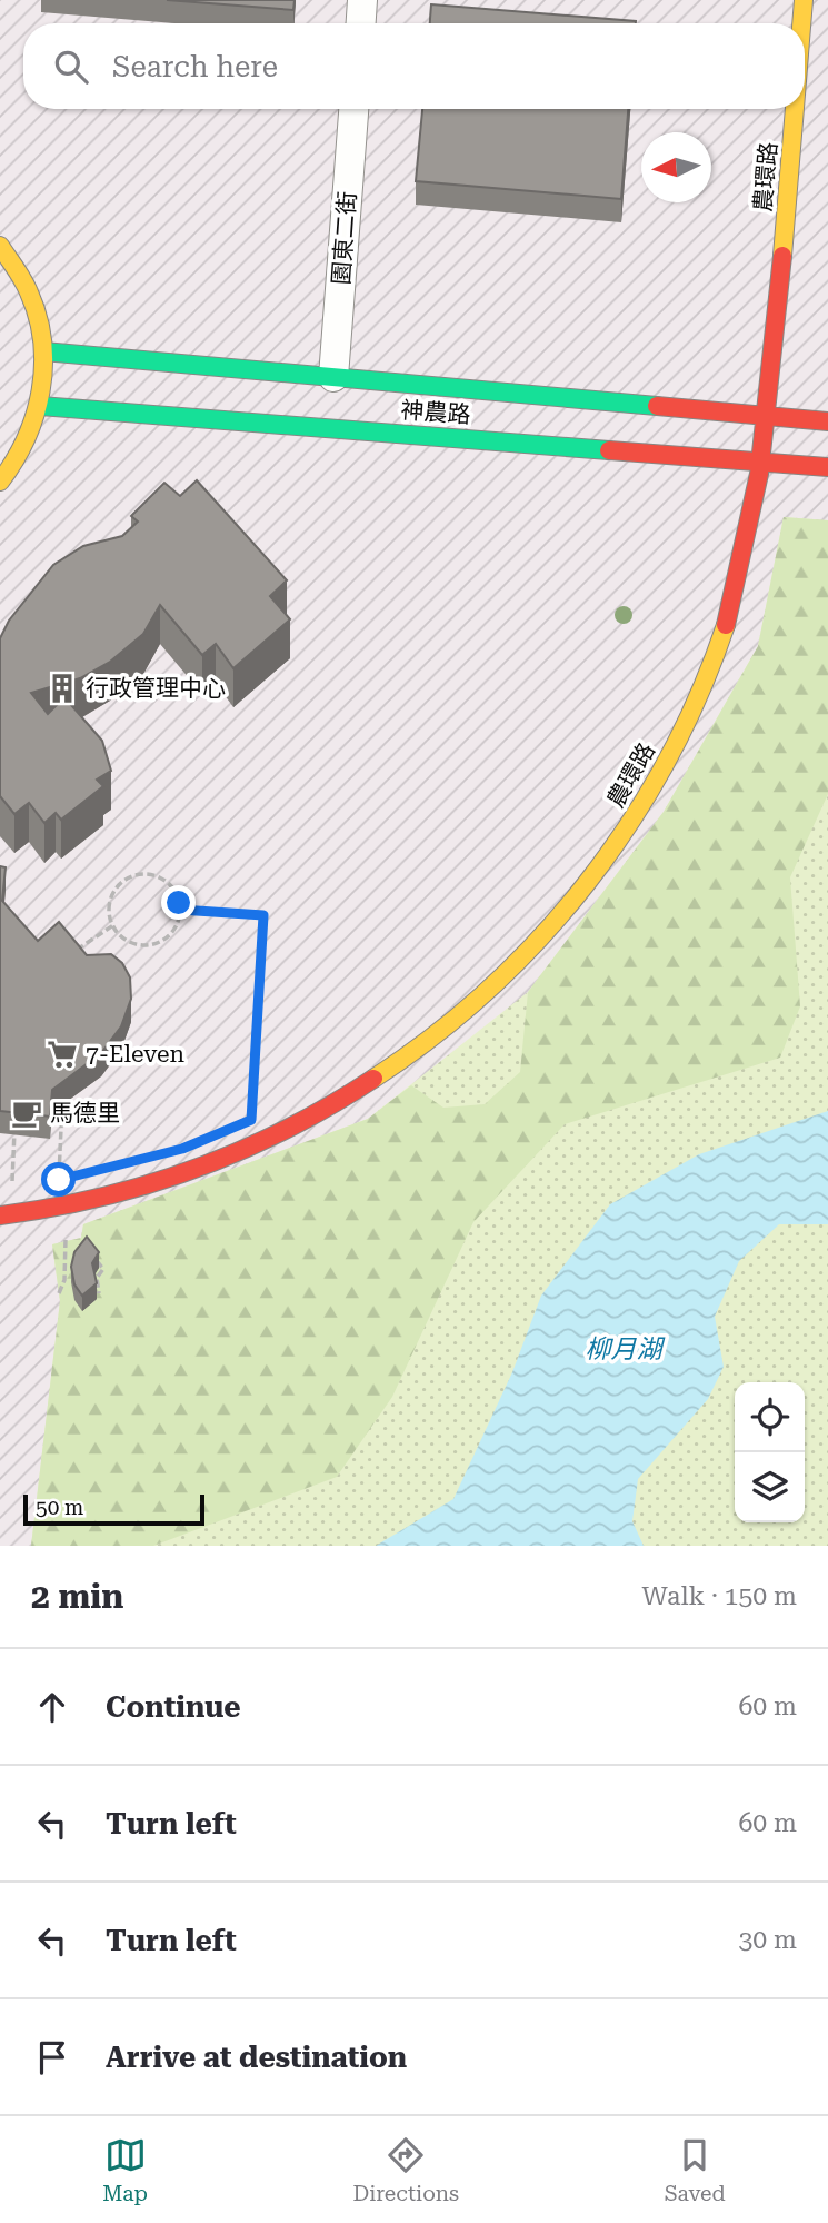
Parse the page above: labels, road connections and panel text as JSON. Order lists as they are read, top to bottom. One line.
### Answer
{"streets":{"street":["農環路","園東二街","神農路"]},"crossings":[["農環路","神農路"],["園東二街","神農路"]],"water":["柳月湖"],"places":{"building":["行政管理中心"],"supermarket":["7-Eleven"],"cafe":["馬德里"]},"scale_bar":"50 m","north":"left","page":{"search":"Search here","scale":"50 m","heading":["2 min","Walk · 150 m"],"list":[["Continue","60 m"],["Turn left","60 m"],["Turn left","30 m"],"Arrive at destination"],"nav":["Map","Directions","Saved"]}}
